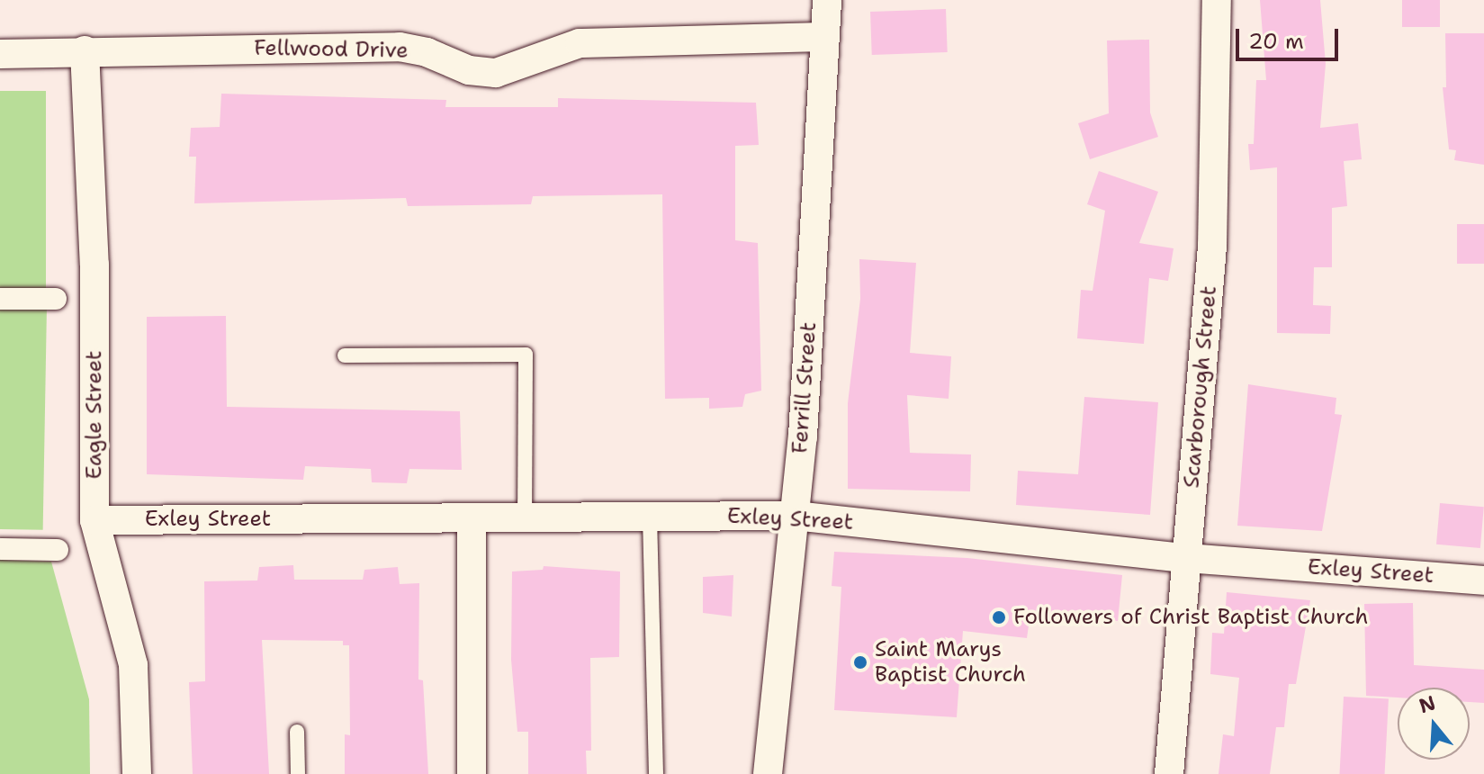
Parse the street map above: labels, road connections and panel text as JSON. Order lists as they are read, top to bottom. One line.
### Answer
{"streets":{"street":["Fellwood Drive","Scarborough Street","Ferrill Street","Eagle Street","Exley Street"]},"crossings":[["Fellwood Drive","Ferrill Street"],["Fellwood Drive","Eagle Street"],["Scarborough Street","Exley Street"],["Ferrill Street","Exley Street"],["Eagle Street","Exley Street"]],"places":["Followers of Christ Baptist Church","Saint Marys Baptist Church"],"scale_bar":"20 m","north":"top"}
